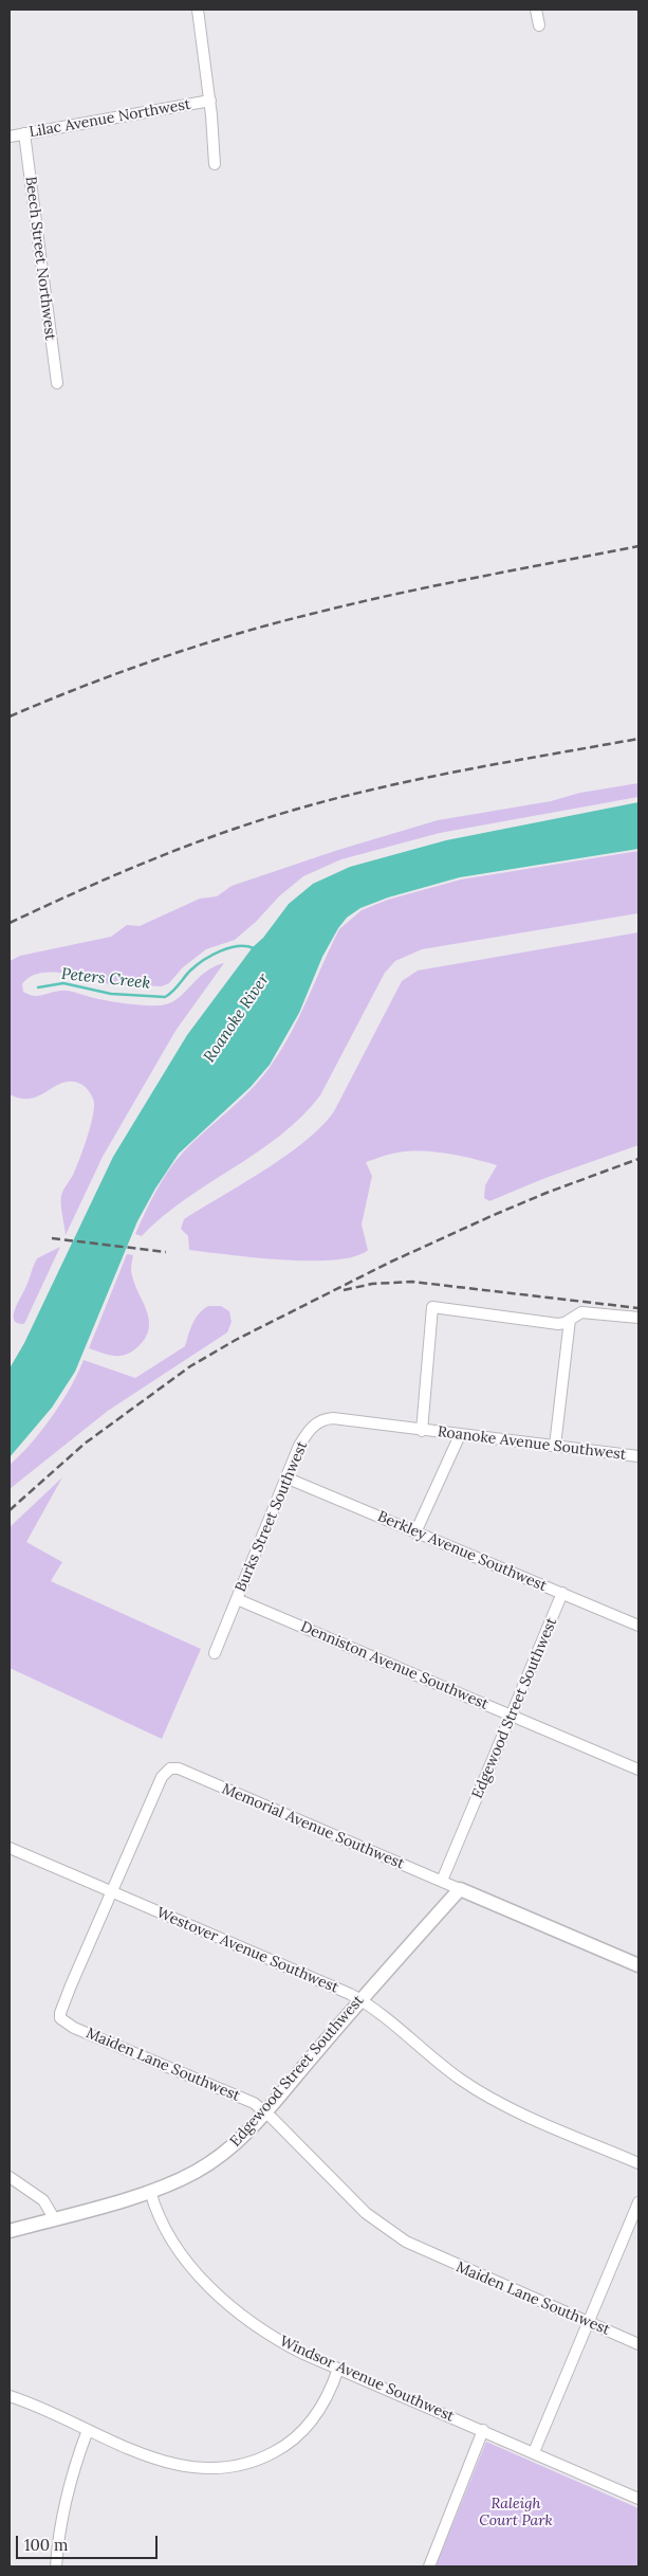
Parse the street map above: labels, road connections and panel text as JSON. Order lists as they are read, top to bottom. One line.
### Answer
{"streets":{"street":["Lilac Avenue Northwest","Beech Street Northwest","Roanoke Avenue Southwest","Burks Street Southwest","Berkley Avenue Southwest","Denniston Avenue Southwest","Edgewood Street Southwest","Memorial Avenue Southwest","Westover Avenue Southwest","Maiden Lane Southwest","Windsor Avenue Southwest"]},"crossings":[["Lilac Avenue Northwest","Beech Street Northwest"],["Roanoke Avenue Southwest","Burks Street Southwest"],["Burks Street Southwest","Berkley Avenue Southwest"],["Burks Street Southwest","Denniston Avenue Southwest"],["Berkley Avenue Southwest","Edgewood Street Southwest"],["Denniston Avenue Southwest","Edgewood Street Southwest"],["Edgewood Street Southwest","Memorial Avenue Southwest"],["Edgewood Street Southwest","Westover Avenue Southwest"],["Edgewood Street Southwest","Maiden Lane Southwest"],["Edgewood Street Southwest","Windsor Avenue Southwest"],["Memorial Avenue Southwest","Westover Avenue Southwest"],["Memorial Avenue Southwest","Maiden Lane Southwest"],["Westover Avenue Southwest","Maiden Lane Southwest"]],"water":["Peters Creek","Roanoke River"],"parks":["Raleigh Court Park"],"scale_bar":"100 m"}
